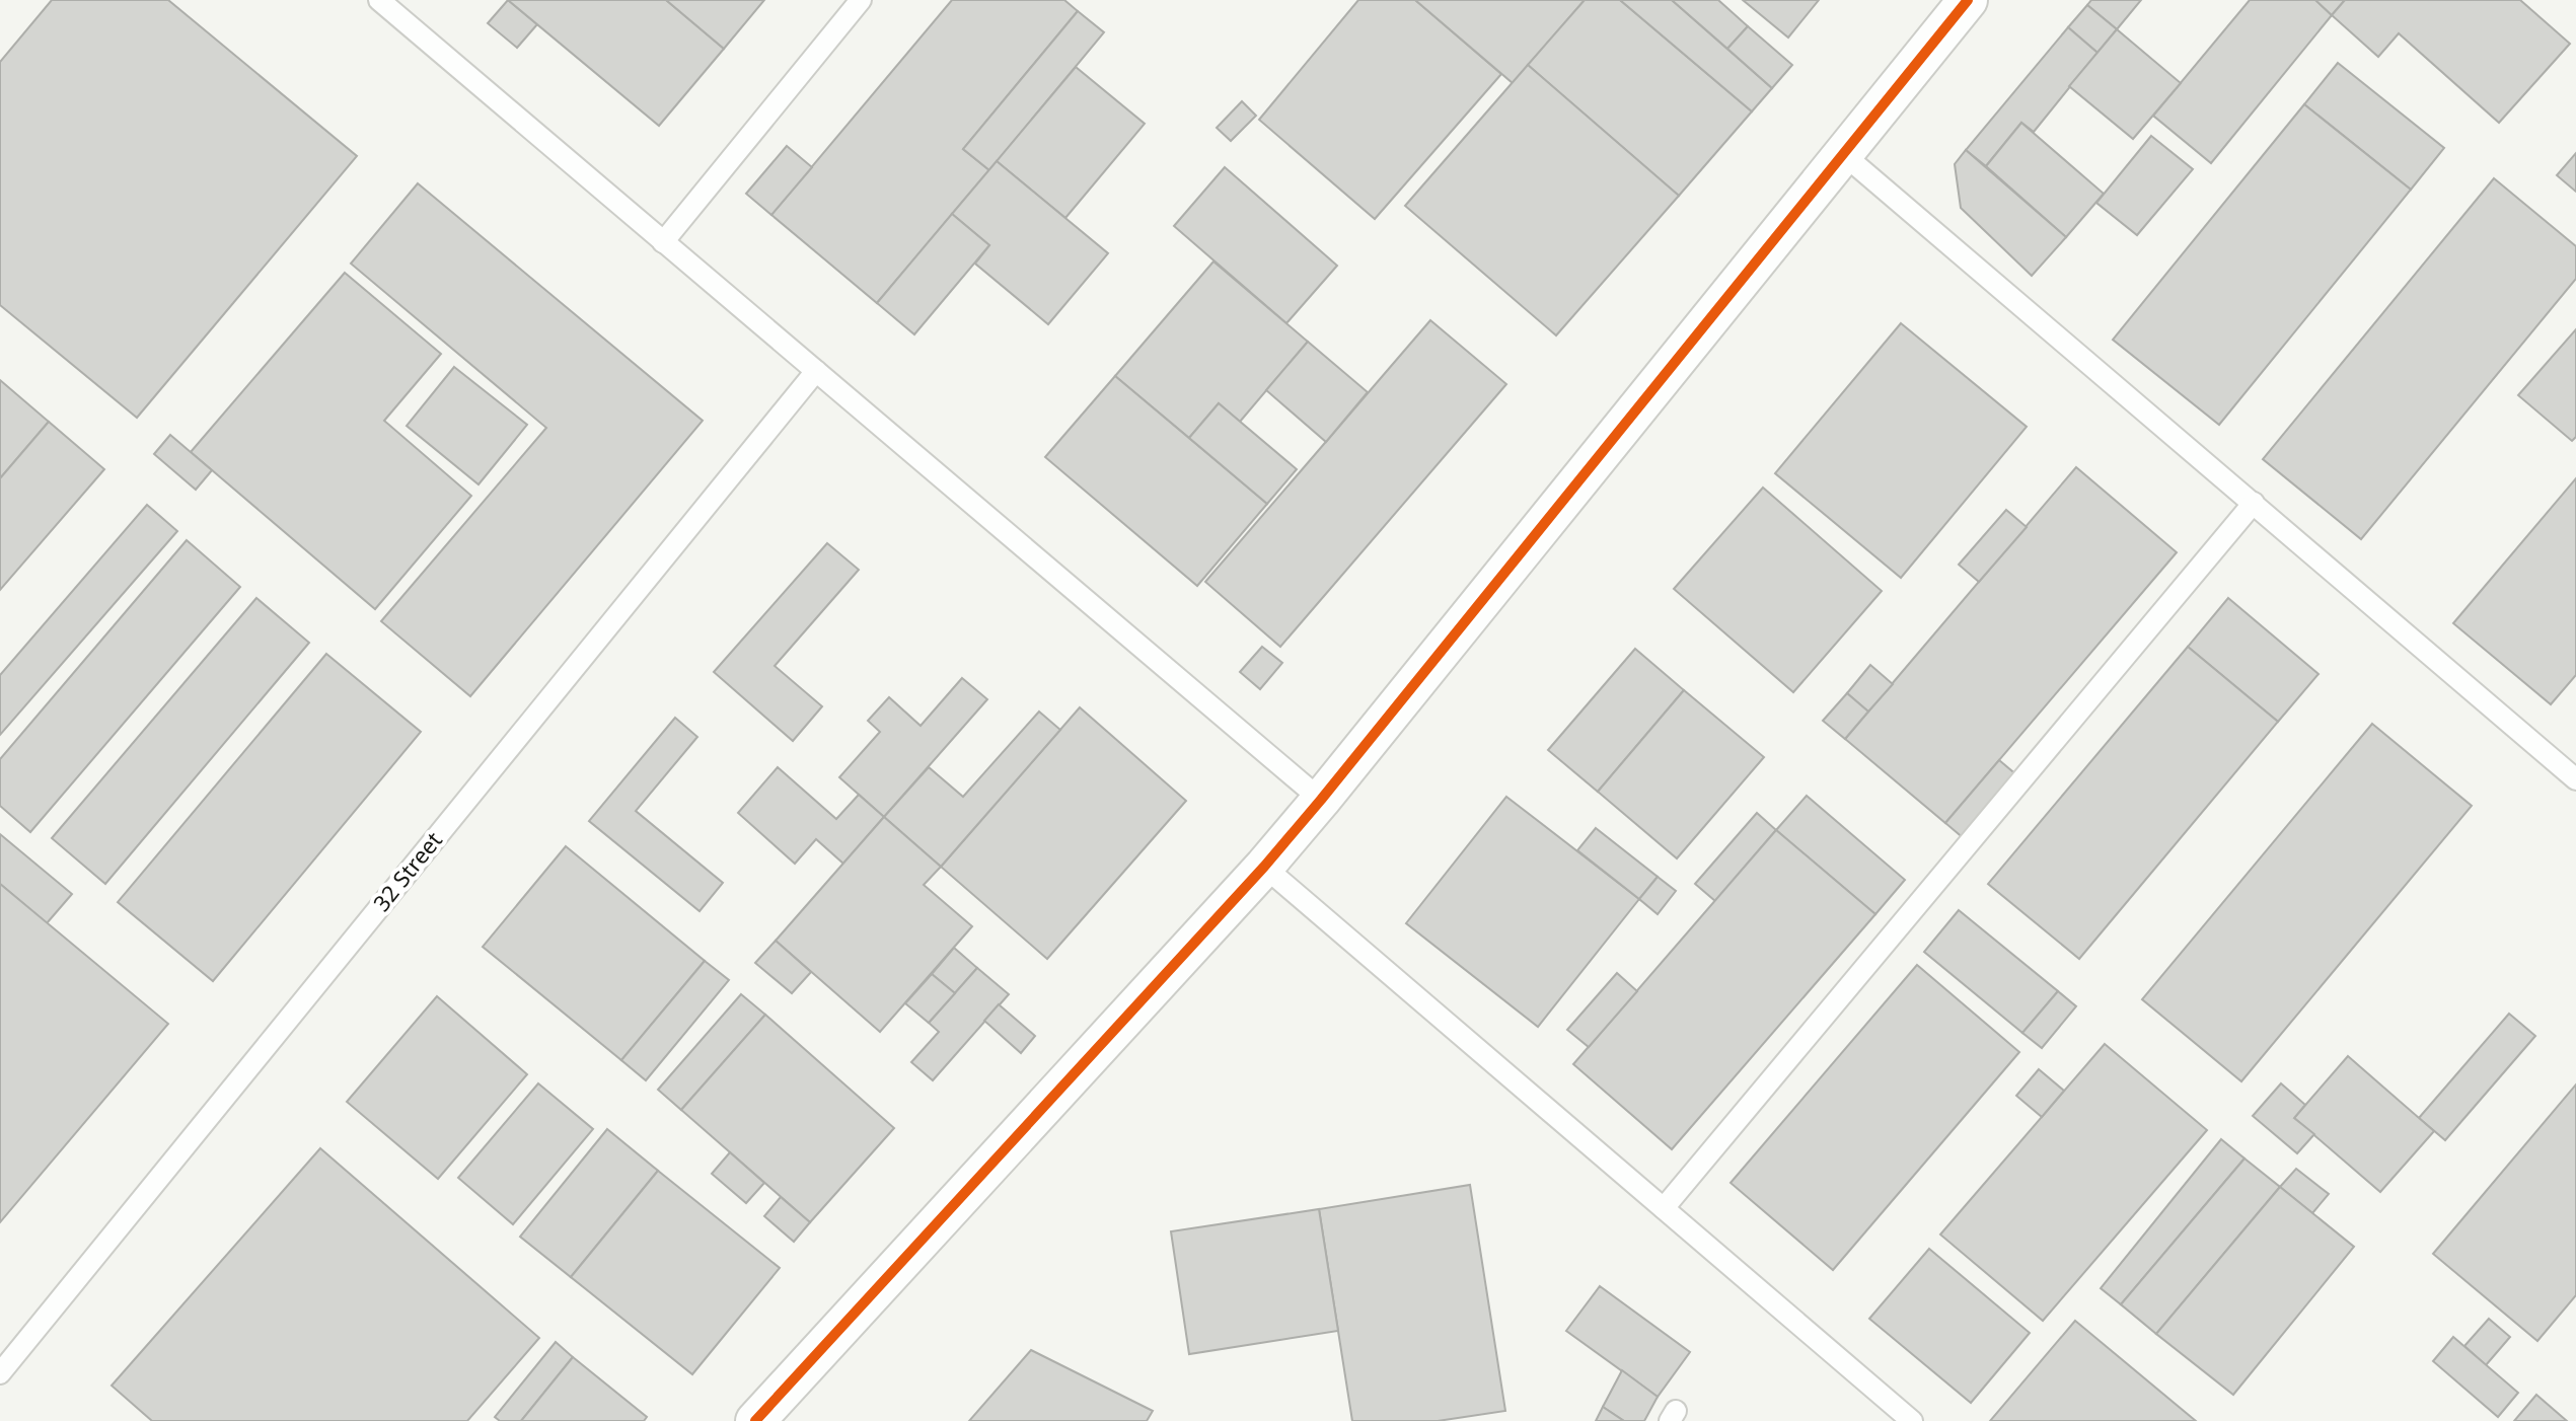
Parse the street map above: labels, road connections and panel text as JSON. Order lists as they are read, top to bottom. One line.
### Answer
{"streets":{"lane":["32 Street"]}}
